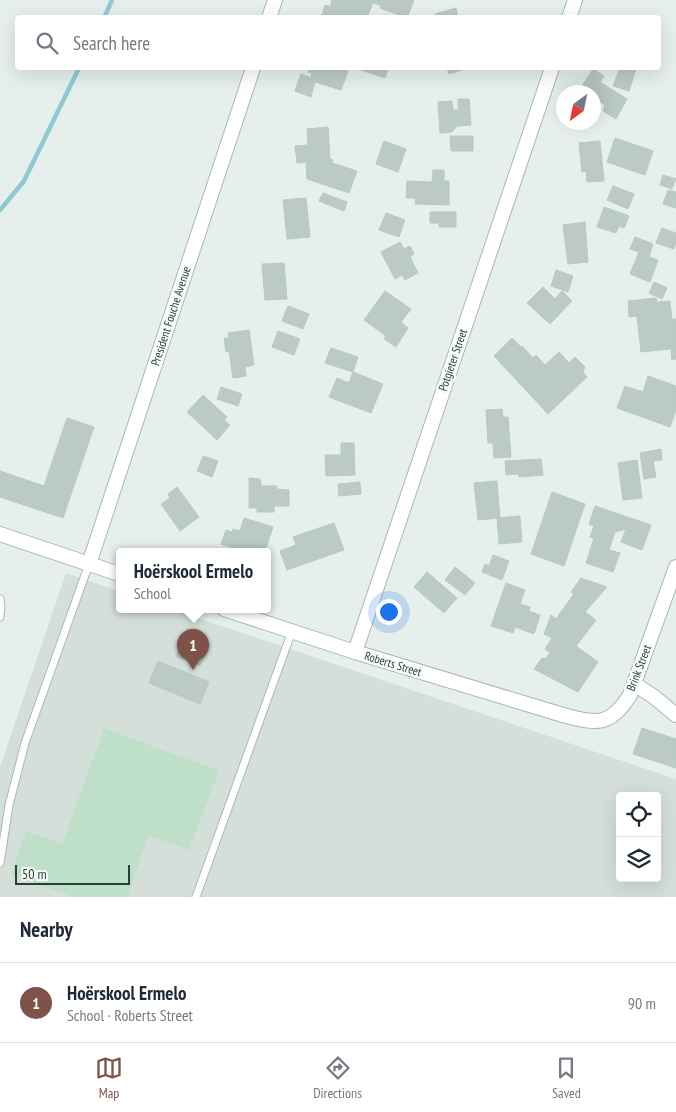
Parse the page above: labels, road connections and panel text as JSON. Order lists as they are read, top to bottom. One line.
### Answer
{"streets":{"street":["President Fouche Avenue","Potgieter Street","Roberts Street","Brink Street"]},"crossings":[["Potgieter Street","Roberts Street"],["Roberts Street","Brink Street"]],"scale_bar":"50 m","north":"bottom left","page":{"search":"Search here","popup":["Hoërskool Ermelo","School"],"pins":"1","scale":"50 m","heading":"Nearby","list":[{"mark":"1","name":"Hoërskool Ermelo","note":"School · Roberts Street","value":"90 m"}],"nav":["Map","Directions","Saved"]}}
